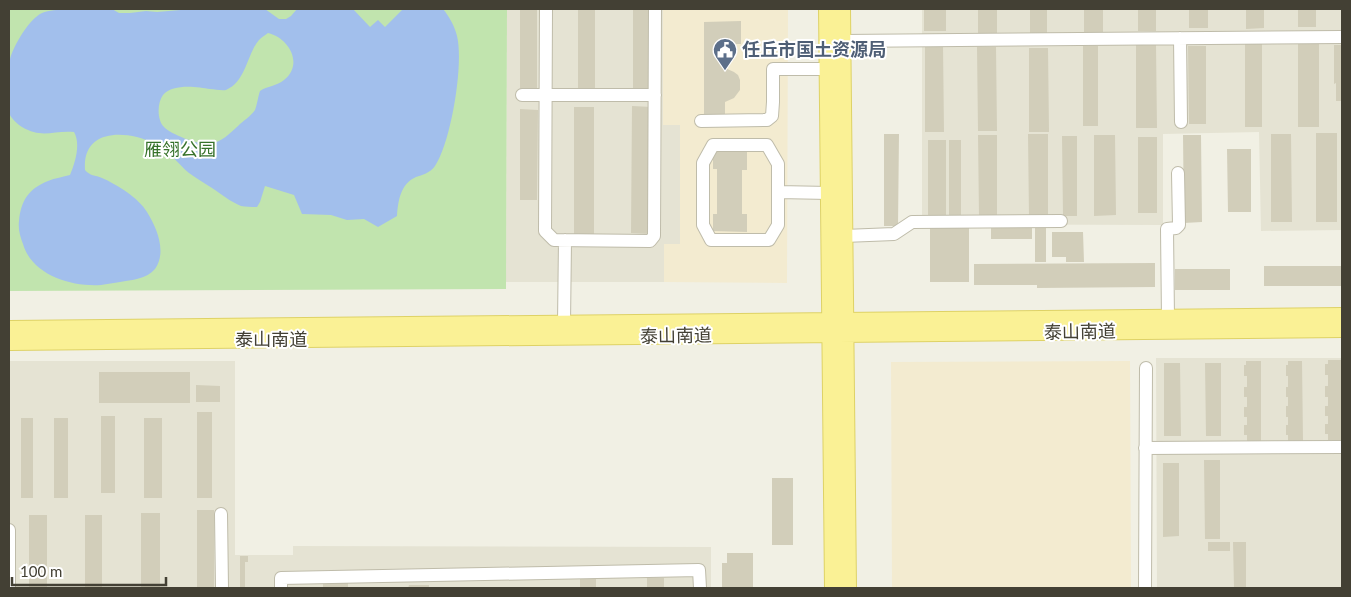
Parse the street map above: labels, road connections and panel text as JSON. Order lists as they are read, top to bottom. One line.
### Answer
{"streets":{"main road":["泰山南道"]},"parks":["雁翎公园"],"places":{"public building":["任丘市国土资源局"]},"scale_bar":"100 m"}
